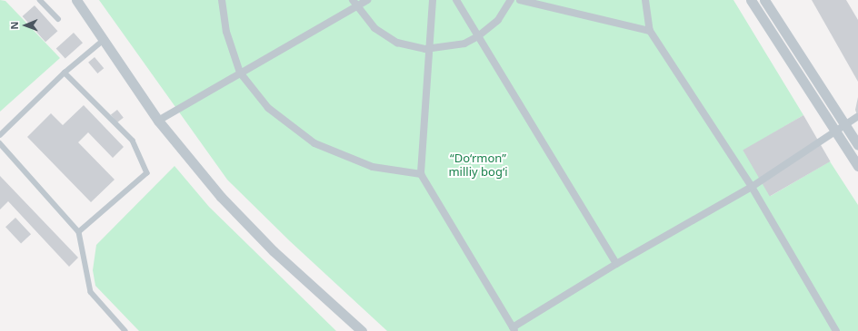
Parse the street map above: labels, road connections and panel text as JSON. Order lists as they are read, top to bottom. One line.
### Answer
{"parks":["“Do‘rmon” milliy bog‘i"],"north":"left"}
